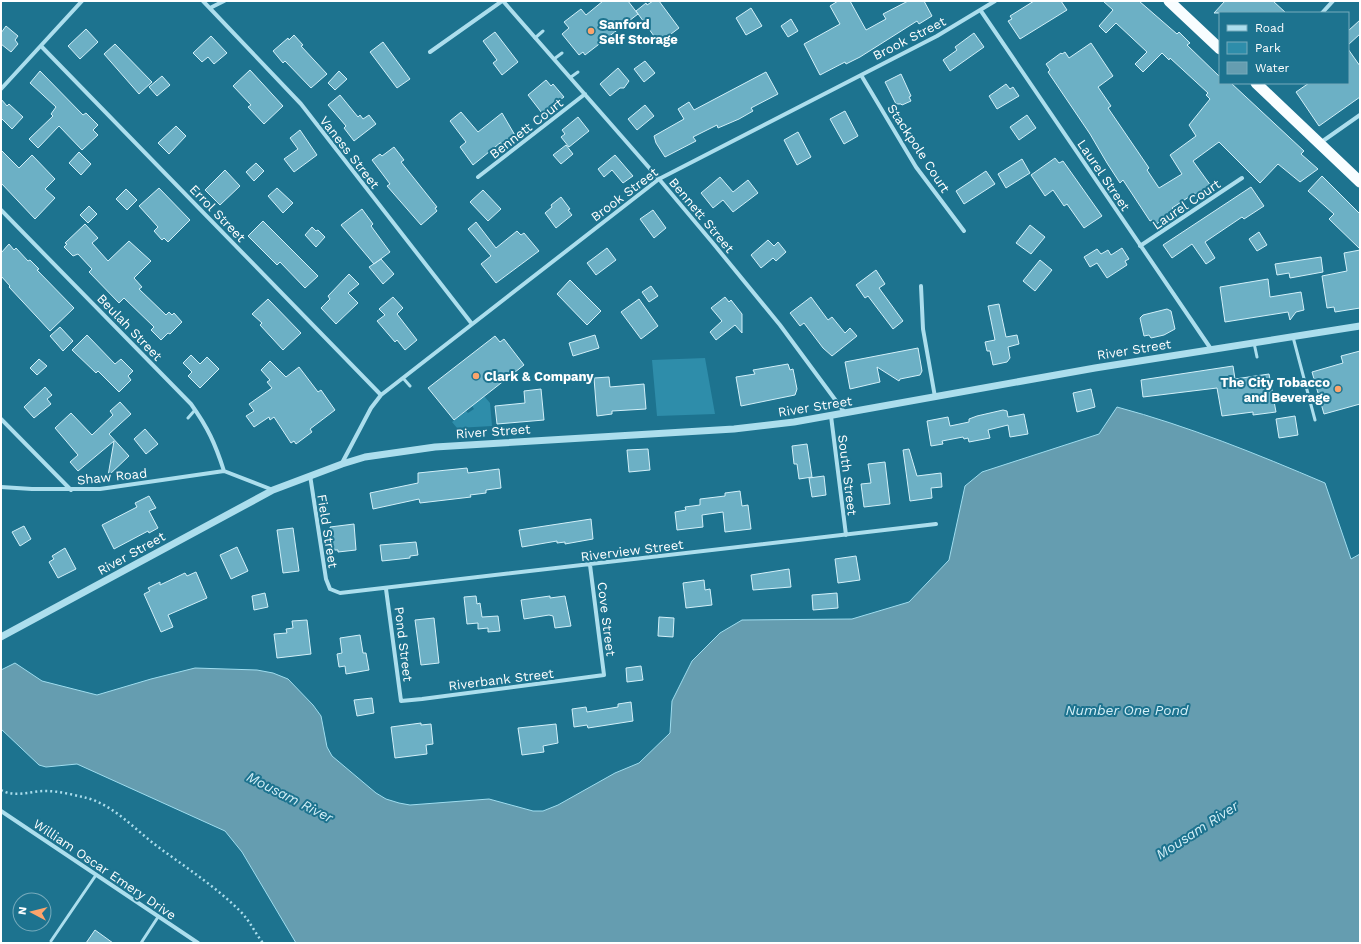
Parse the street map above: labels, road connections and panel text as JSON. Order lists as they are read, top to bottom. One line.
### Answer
{"streets":{"street":["Brook Street","Bennett Court","Stackpole Court","Vaness Street","Laurel Street","Laurel Court","Errol Street","Bennett Street","Beulah Street","River Street","South Street","Shaw Road","Field Street","Riverview Street","Cove Street","Pond Street","Riverbank Street","William Oscar Emery Drive"]},"crossings":[["Brook Street","Stackpole Court"],["Brook Street","Vaness Street"],["Brook Street","Laurel Street"],["Brook Street","Errol Street"],["Brook Street","Bennett Street"],["Brook Street","River Street"],["Bennett Court","Bennett Street"],["Laurel Street","Laurel Court"],["Laurel Street","River Street"],["Bennett Street","River Street"],["Beulah Street","Shaw Road"],["River Street","South Street"],["River Street","Field Street"],["South Street","Riverview Street"],["Field Street","Riverview Street"],["Riverview Street","Cove Street"],["Riverview Street","Pond Street"],["Cove Street","Riverbank Street"],["Pond Street","Riverbank Street"]],"water":["Number One Pond","Mousam River"],"places":["Sanford Self Storage","Clark & Company","The City Tobacco and Beverage"],"legend":["Road","Park","Water"],"north":"left"}
